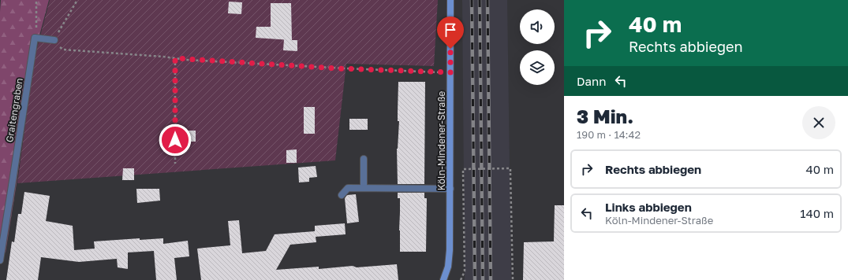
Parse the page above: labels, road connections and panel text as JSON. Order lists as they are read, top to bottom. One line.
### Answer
{"streets":{"street":["Graitengraben","Köln-Mindener-Straße"]},"page":{"turn":["40 m","Rechts abbiegen"],"then":"Dann","heading":["3 Min.","190 m · 14:42"],"list":[{"name":"Rechts abbiegen","value":"40 m"},{"name":"Links abbiegen","note":"Köln-Mindener-Straße","value":"140 m"}]}}
